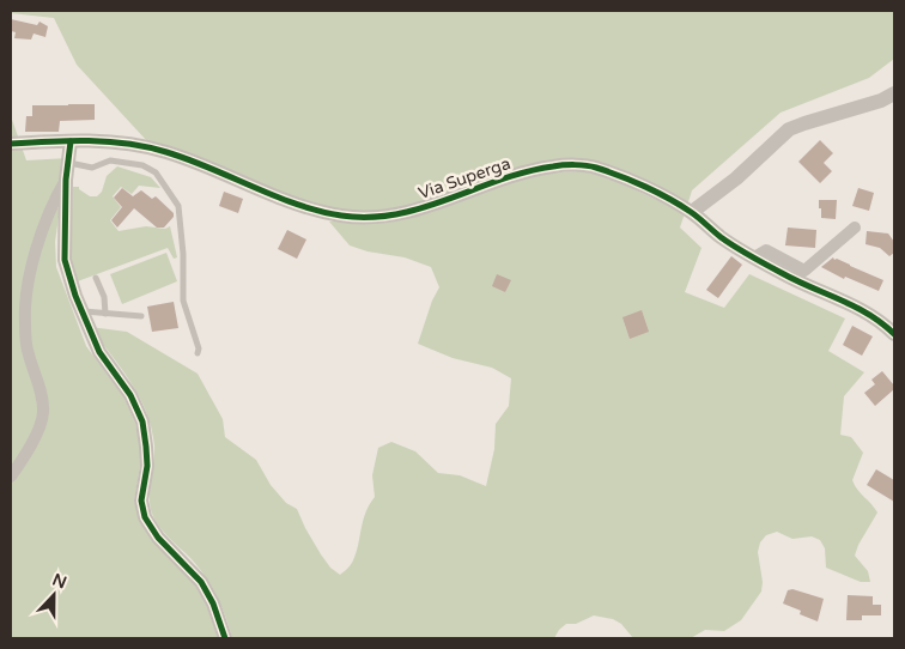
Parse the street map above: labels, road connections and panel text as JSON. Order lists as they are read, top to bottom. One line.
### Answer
{"streets":{"street":["Via Superga"]},"north":"top"}
